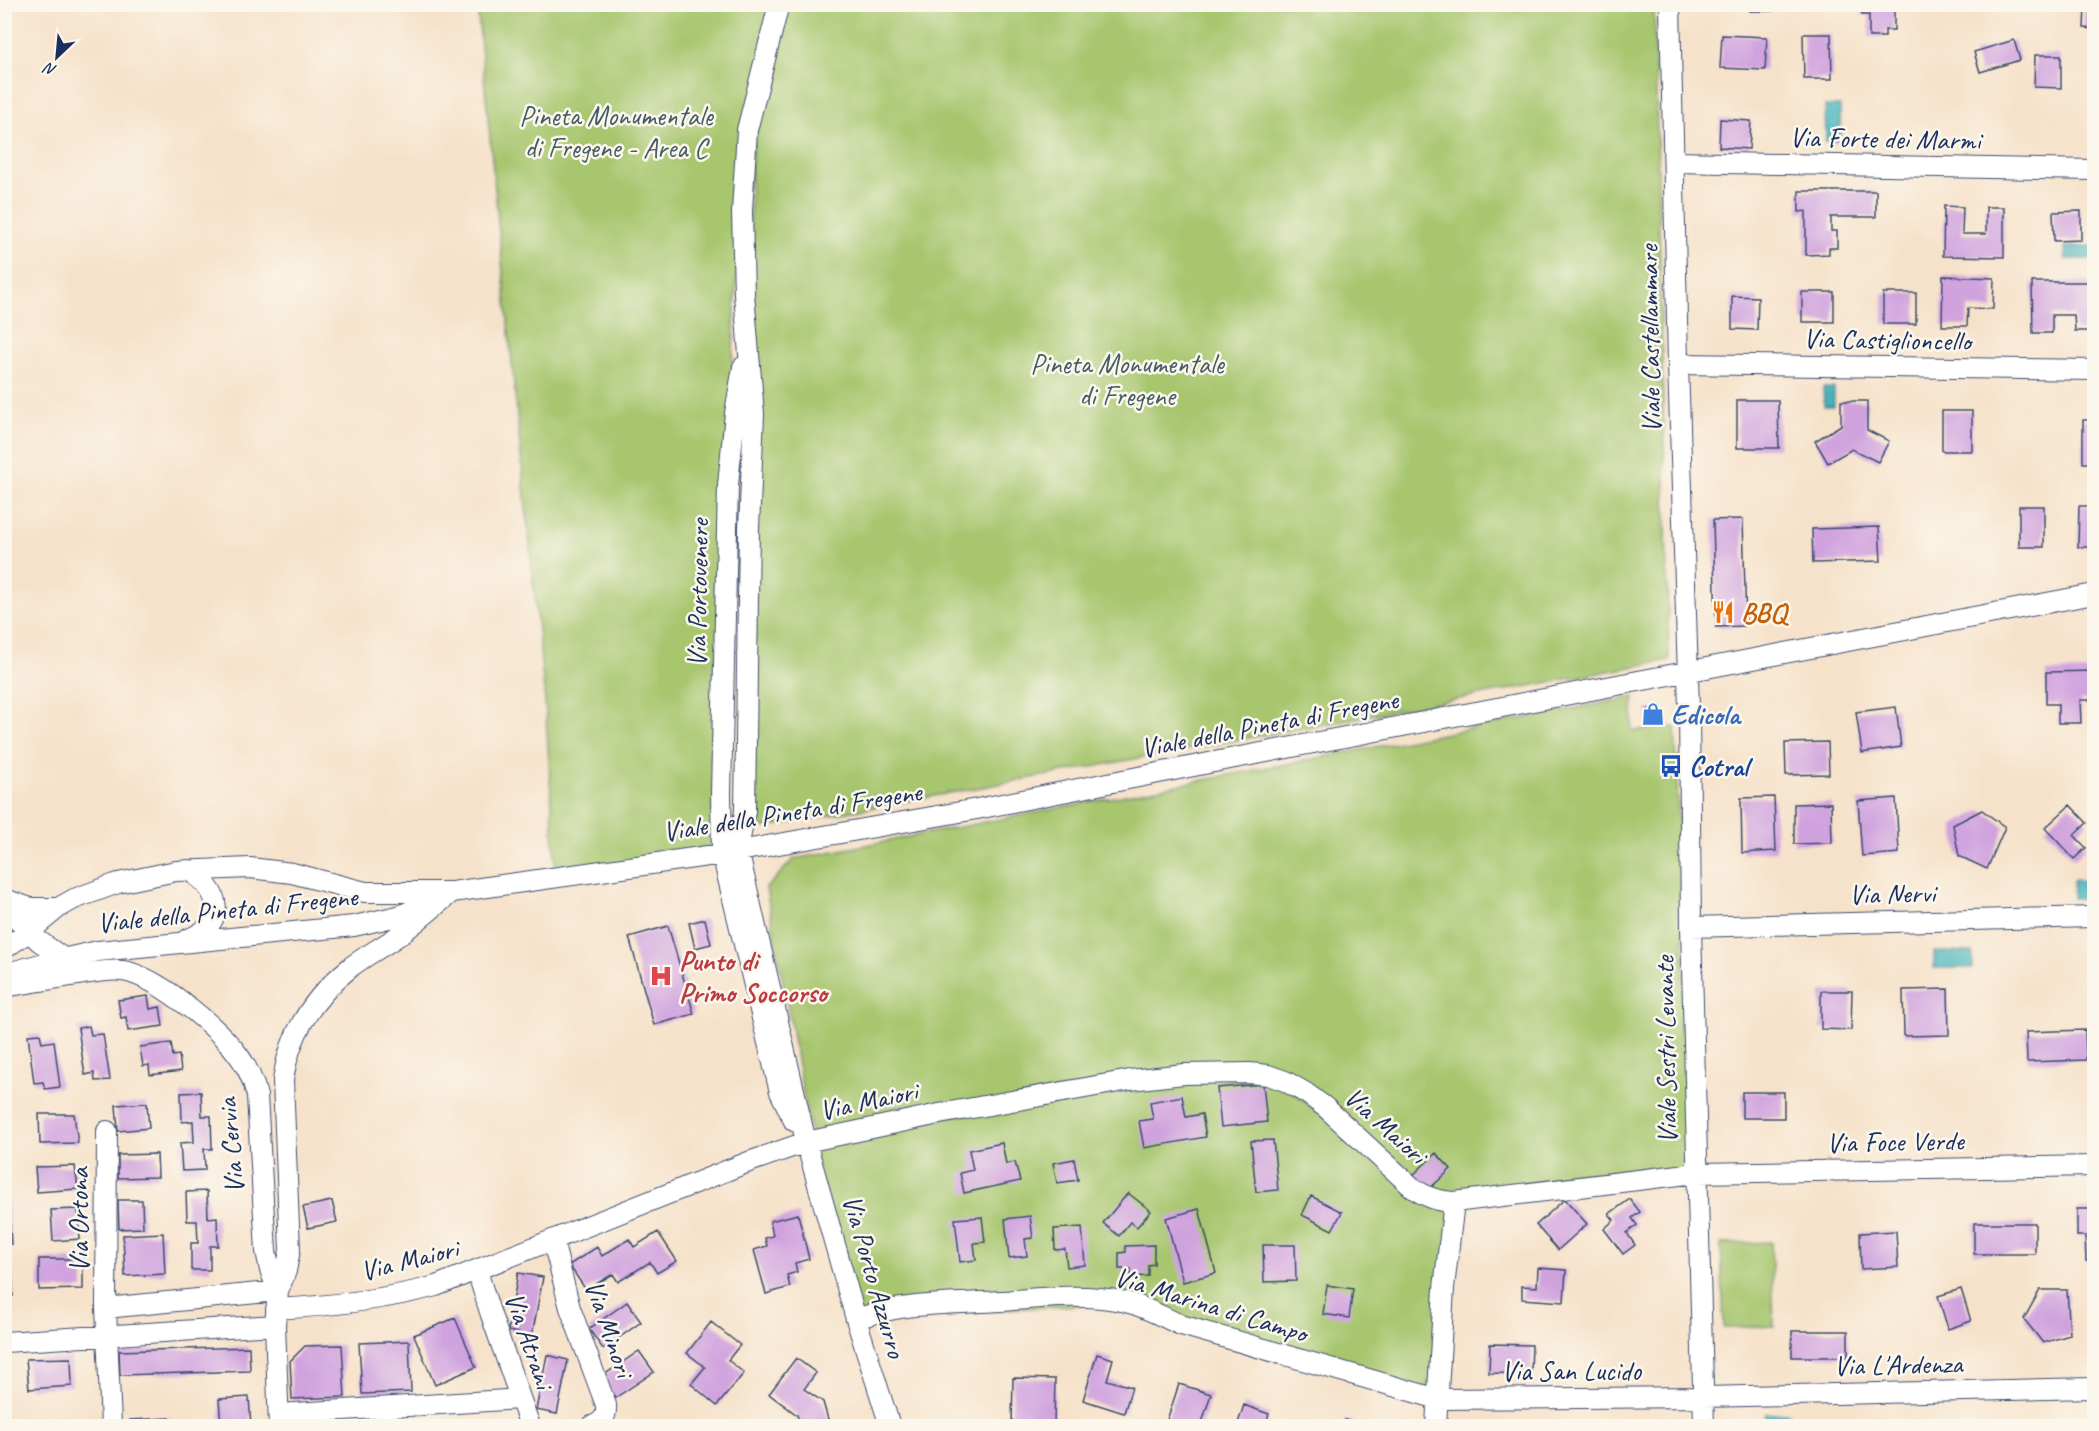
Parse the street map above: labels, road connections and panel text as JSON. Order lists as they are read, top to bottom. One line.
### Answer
{"streets":{"street":["Via Forte dei Marmi","Viale Castellammare","Via Castiglioncello","Via Portovenere","Viale della Pineta di Fregene","Via Nervi","Viale Sestri Levante","Via Maiori","Via Foce Verde","Via Cervia","Via Ortona","Via Porto Azzurro","Via Marina di Campo","Via Minori","Via Atrani","Via L'Ardenza","Via San Lucido"]},"crossings":[["Via Forte dei Marmi","Viale Castellammare"],["Viale Castellammare","Via Castiglioncello"],["Viale Castellammare","Viale della Pineta di Fregene"],["Viale Castellammare","Viale Sestri Levante"],["Via Portovenere","Viale della Pineta di Fregene"],["Via Portovenere","Via Porto Azzurro"],["Viale della Pineta di Fregene","Viale Sestri Levante"],["Viale della Pineta di Fregene","Via Porto Azzurro"],["Via Nervi","Viale Sestri Levante"],["Viale Sestri Levante","Via Maiori"],["Viale Sestri Levante","Via Foce Verde"],["Viale Sestri Levante","Via L'Ardenza"],["Viale Sestri Levante","Via San Lucido"],["Via Maiori","Via Foce Verde"],["Via Maiori","Via Cervia"],["Via Maiori","Via Porto Azzurro"],["Via Maiori","Via Minori"],["Via Maiori","Via Atrani"],["Via Porto Azzurro","Via Marina di Campo"],["Via Marina di Campo","Via San Lucido"],["Via L'Ardenza","Via San Lucido"]],"parks":["Pineta Monumentale di Fregene - Area C","Pineta Monumentale di Fregene"],"places":{"restaurant":["BBQ"],"shop":["Edicola"],"bus stop":["Cotral"],"hospital":["Punto di Primo Soccorso"]},"north":"bottom left"}
